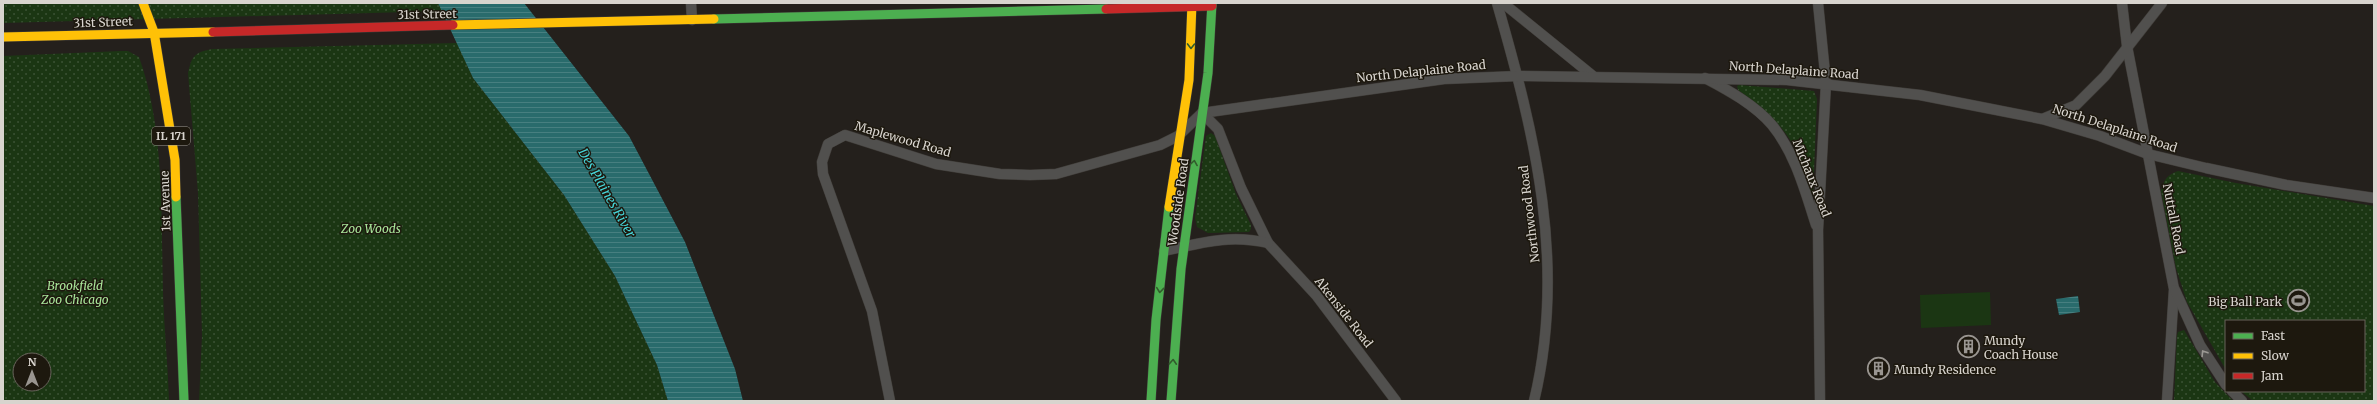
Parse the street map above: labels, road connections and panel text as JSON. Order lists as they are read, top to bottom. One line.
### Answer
{"streets":{"street":["31st Street","North Delaplaine Road","IL 171","Maplewood Road","Michaux Road","1st Avenue","Woodside Road","Northwood Road","Nuttall Road","Akenside Road"]},"crossings":[["31st Street","1st Avenue"],["31st Street","Woodside Road"],["North Delaplaine Road","Maplewood Road"],["North Delaplaine Road","Michaux Road"],["North Delaplaine Road","Woodside Road"],["North Delaplaine Road","Northwood Road"],["North Delaplaine Road","Nuttall Road"],["North Delaplaine Road","Akenside Road"],["Maplewood Road","Woodside Road"],["Maplewood Road","Akenside Road"],["Woodside Road","Akenside Road"]],"water":["Des Plaines River"],"parks":["Zoo Woods","Brookfield Zoo Chicago"],"places":{"sports":["Big Ball Park"],"building":["Mundy Coach House","Mundy Residence"]},"legend":["Fast","Slow","Jam"],"north":"top"}
